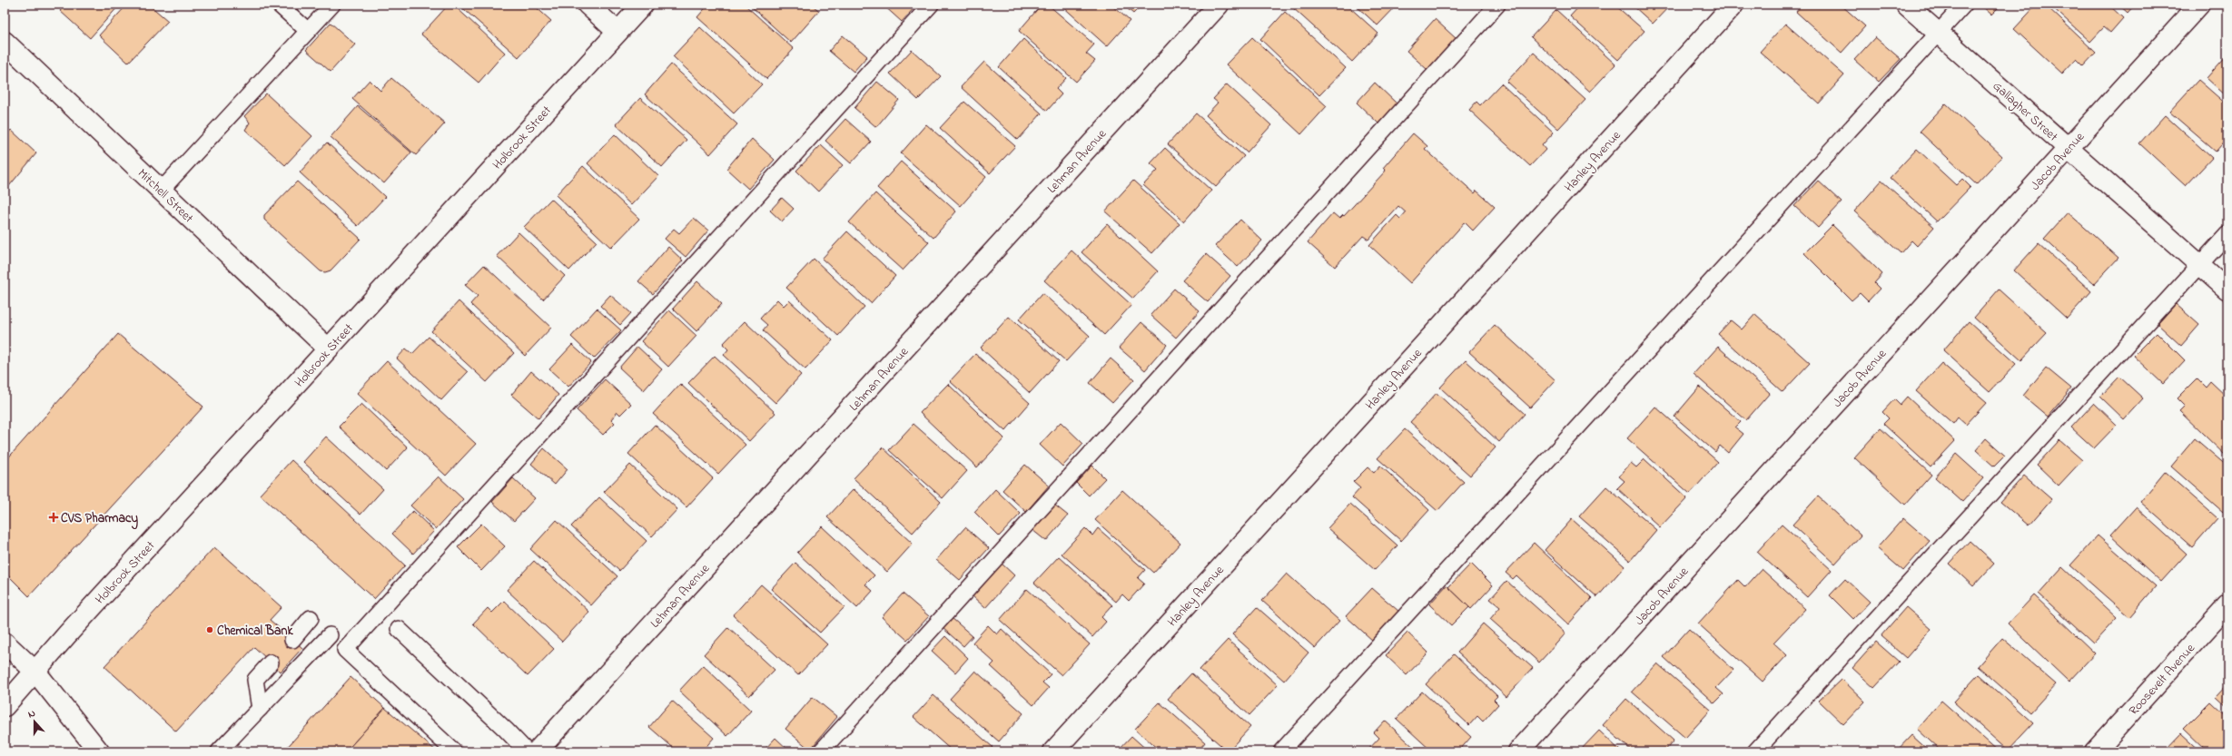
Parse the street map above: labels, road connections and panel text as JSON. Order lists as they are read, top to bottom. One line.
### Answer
{"streets":{"street":["Gallagher Street","Holbrook Street","Lehman Avenue","Hanley Avenue","Jacob Avenue","Mitchell Street","Roosevelt Avenue"]},"crossings":[["Gallagher Street","Jacob Avenue"],["Holbrook Street","Mitchell Street"]],"places":{"health":["CVS Pharmacy"],"other":["Chemical Bank"]},"north":"top"}
